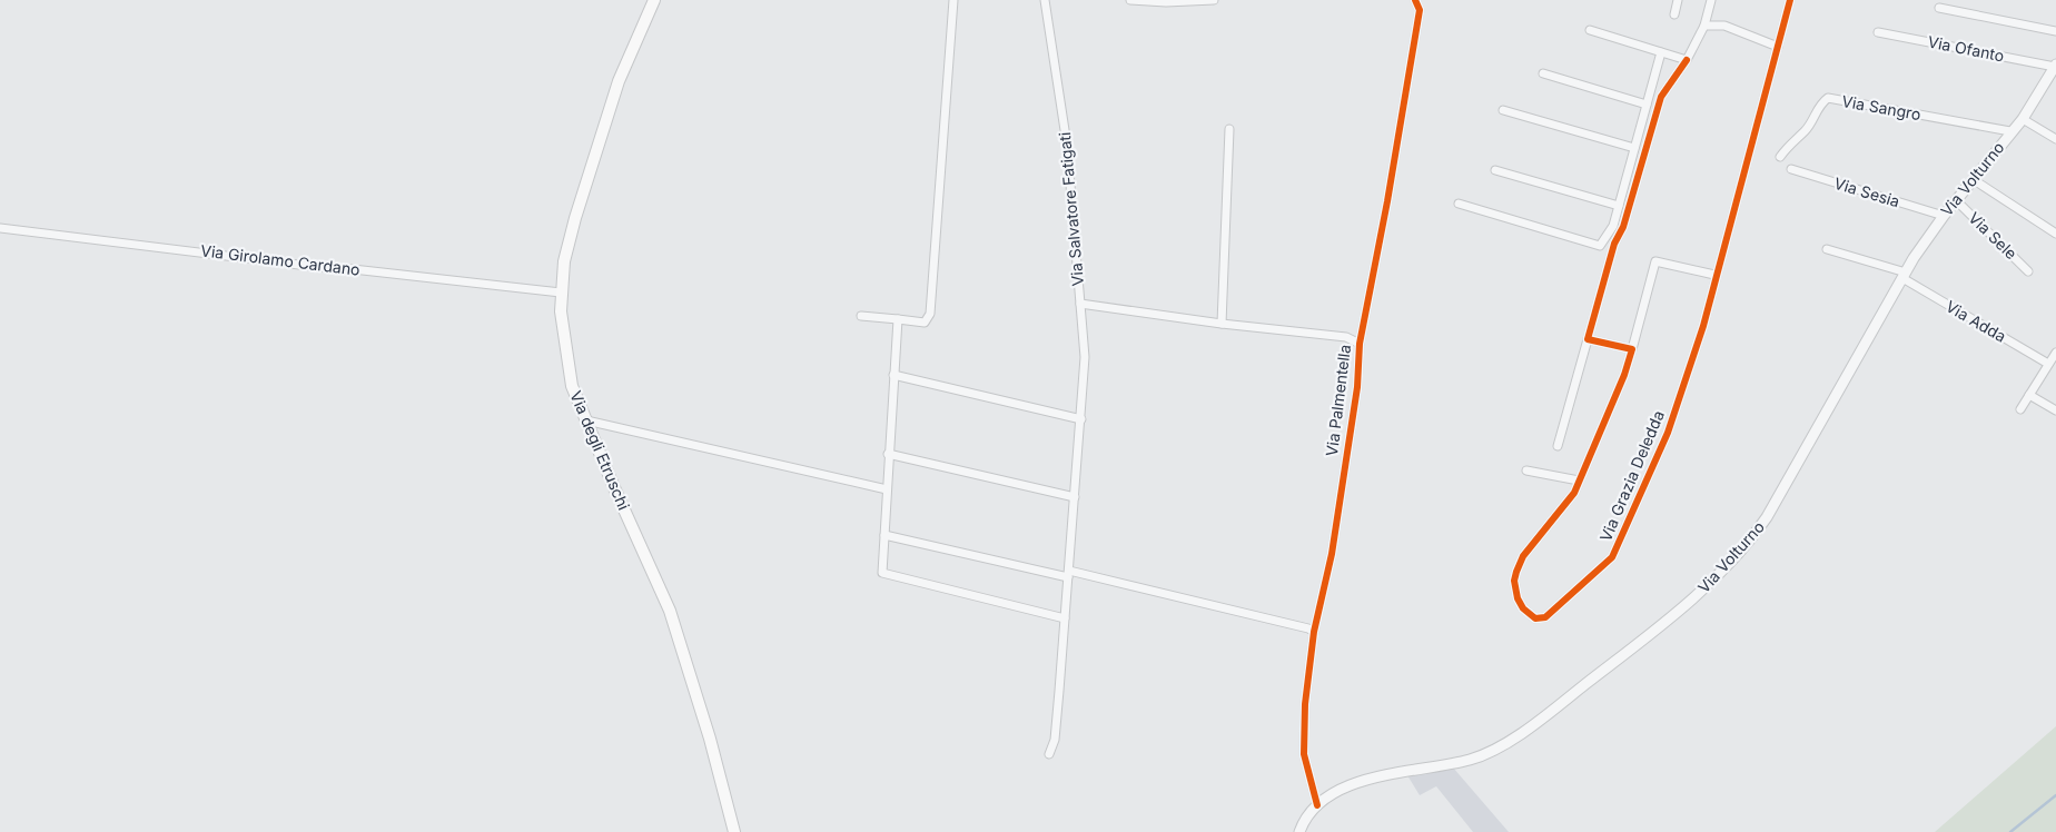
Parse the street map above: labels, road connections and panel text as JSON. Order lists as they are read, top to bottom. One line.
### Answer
{"streets":{"main road":["Via degli Etruschi"],"street":["Via Ofanto","Via Sangro","Via Volturno","Via Sesia","Via Salvatore Fatigati","Via Sele","Via Girolamo Cardano","Via Adda","Via Palmentella","Via Grazia Deledda"]},"crossings":[["Via Ofanto","Via Volturno"],["Via Sangro","Via Volturno"],["Via Volturno","Via Sesia"],["Via Volturno","Via Sele"],["Via Volturno","Via Adda"],["Via Volturno","Via Palmentella"],["Via Salvatore Fatigati","Via Palmentella"],["Via Girolamo Cardano","Via degli Etruschi"]]}
